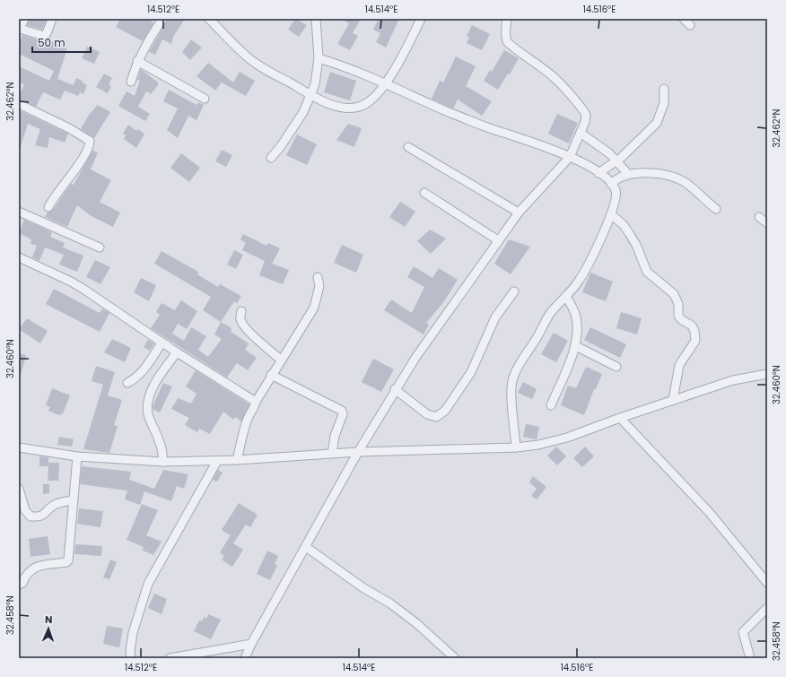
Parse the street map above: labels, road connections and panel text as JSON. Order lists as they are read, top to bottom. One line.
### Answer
{"scale_bar":"50 m","north":"top","coordinates":["14.512°E","14.514°E","14.516°E","32.462°N","32.460°N","32.458°N"]}
